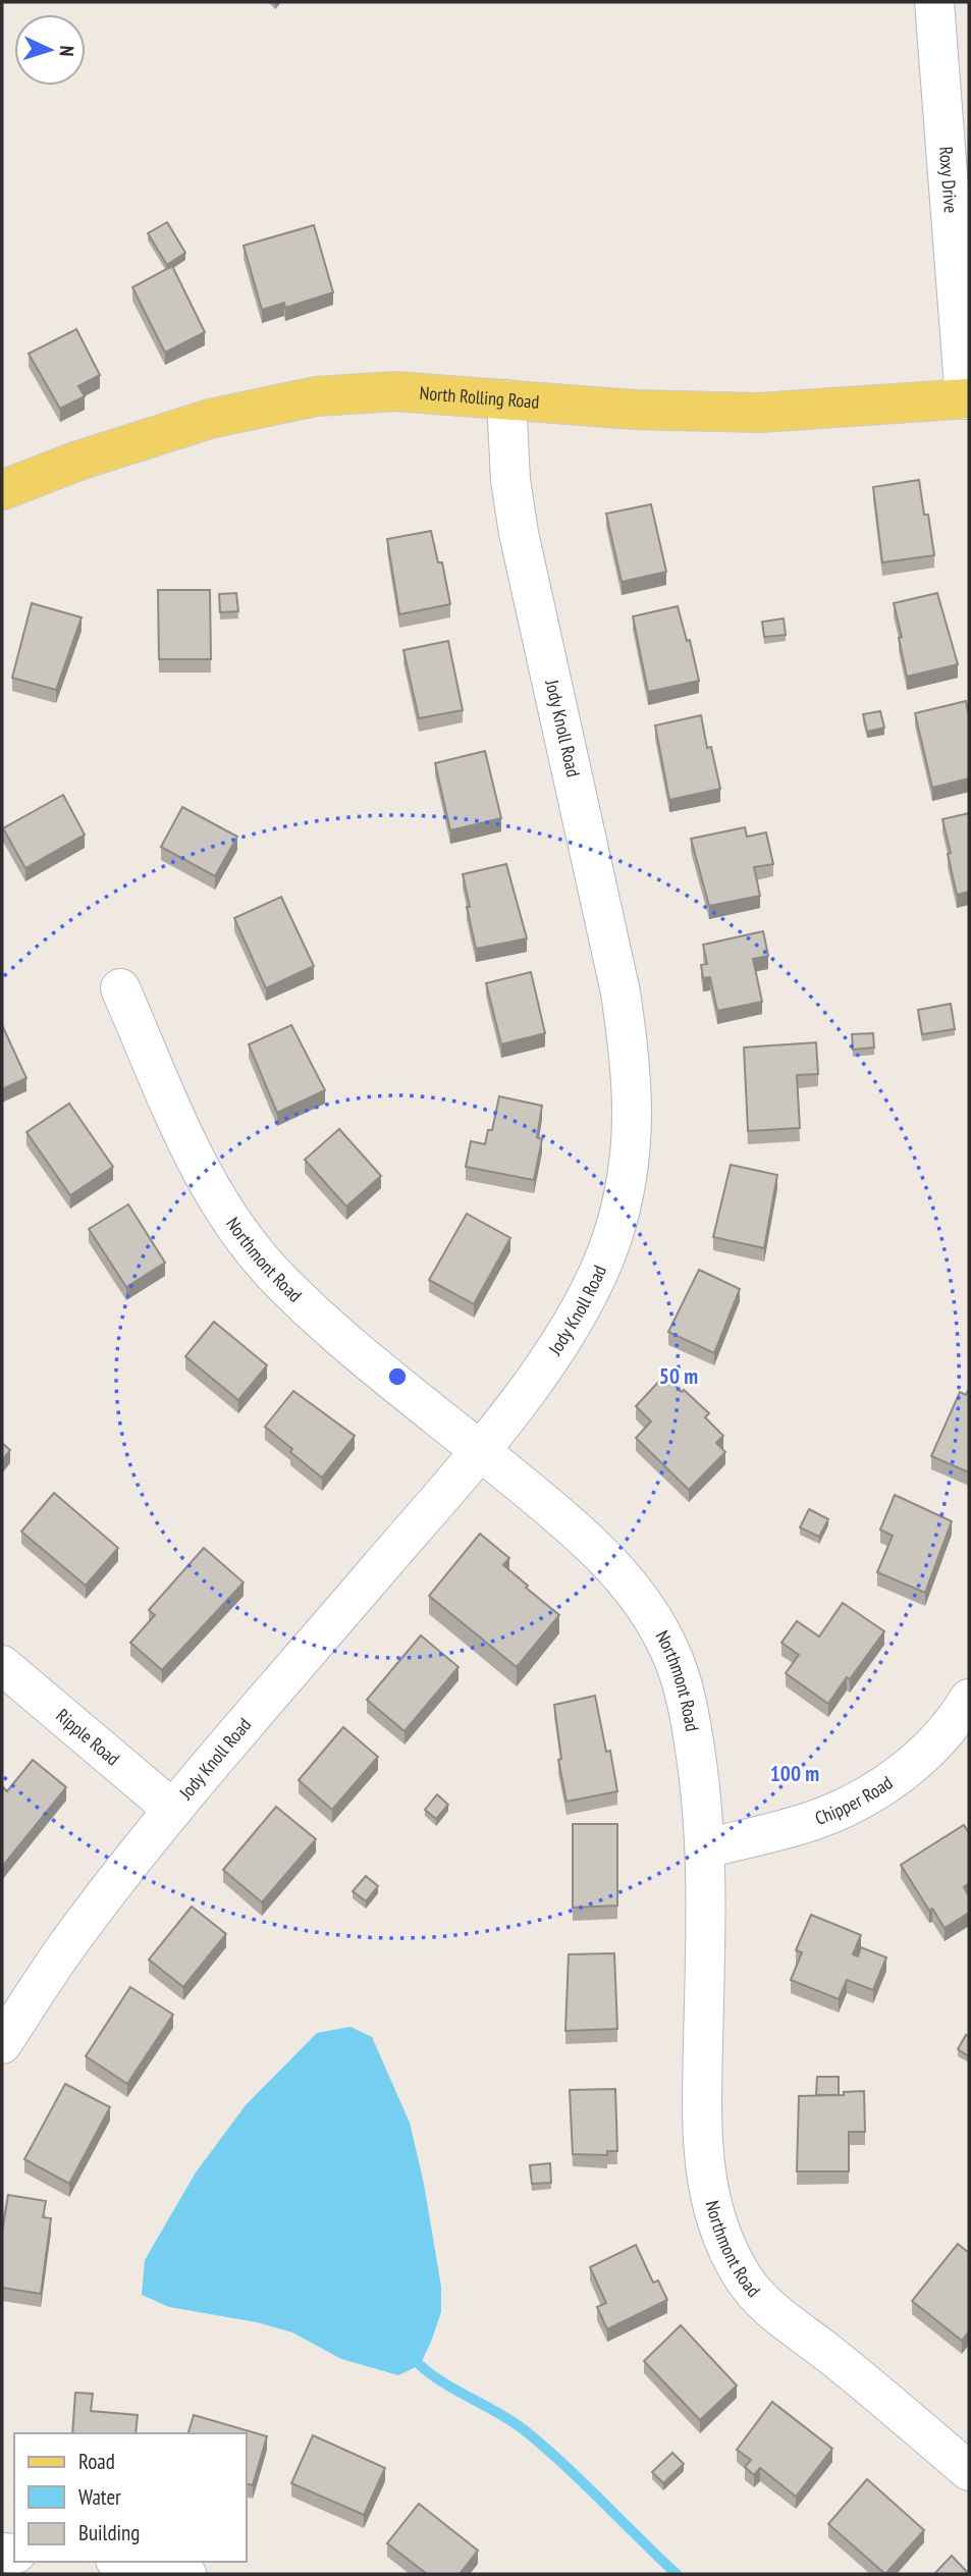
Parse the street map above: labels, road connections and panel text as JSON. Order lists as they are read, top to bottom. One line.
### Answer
{"streets":{"main road":["North Rolling Road"],"street":["Roxy Drive","Jody Knoll Road","Northmont Road","Ripple Road","Chipper Road"]},"crossings":[["Roxy Drive","North Rolling Road"],["North Rolling Road","Jody Knoll Road"],["Jody Knoll Road","Northmont Road"],["Jody Knoll Road","Ripple Road"],["Northmont Road","Chipper Road"]],"legend":["Road","Water","Building"],"north":"right","rings":["50 m","100 m"]}
